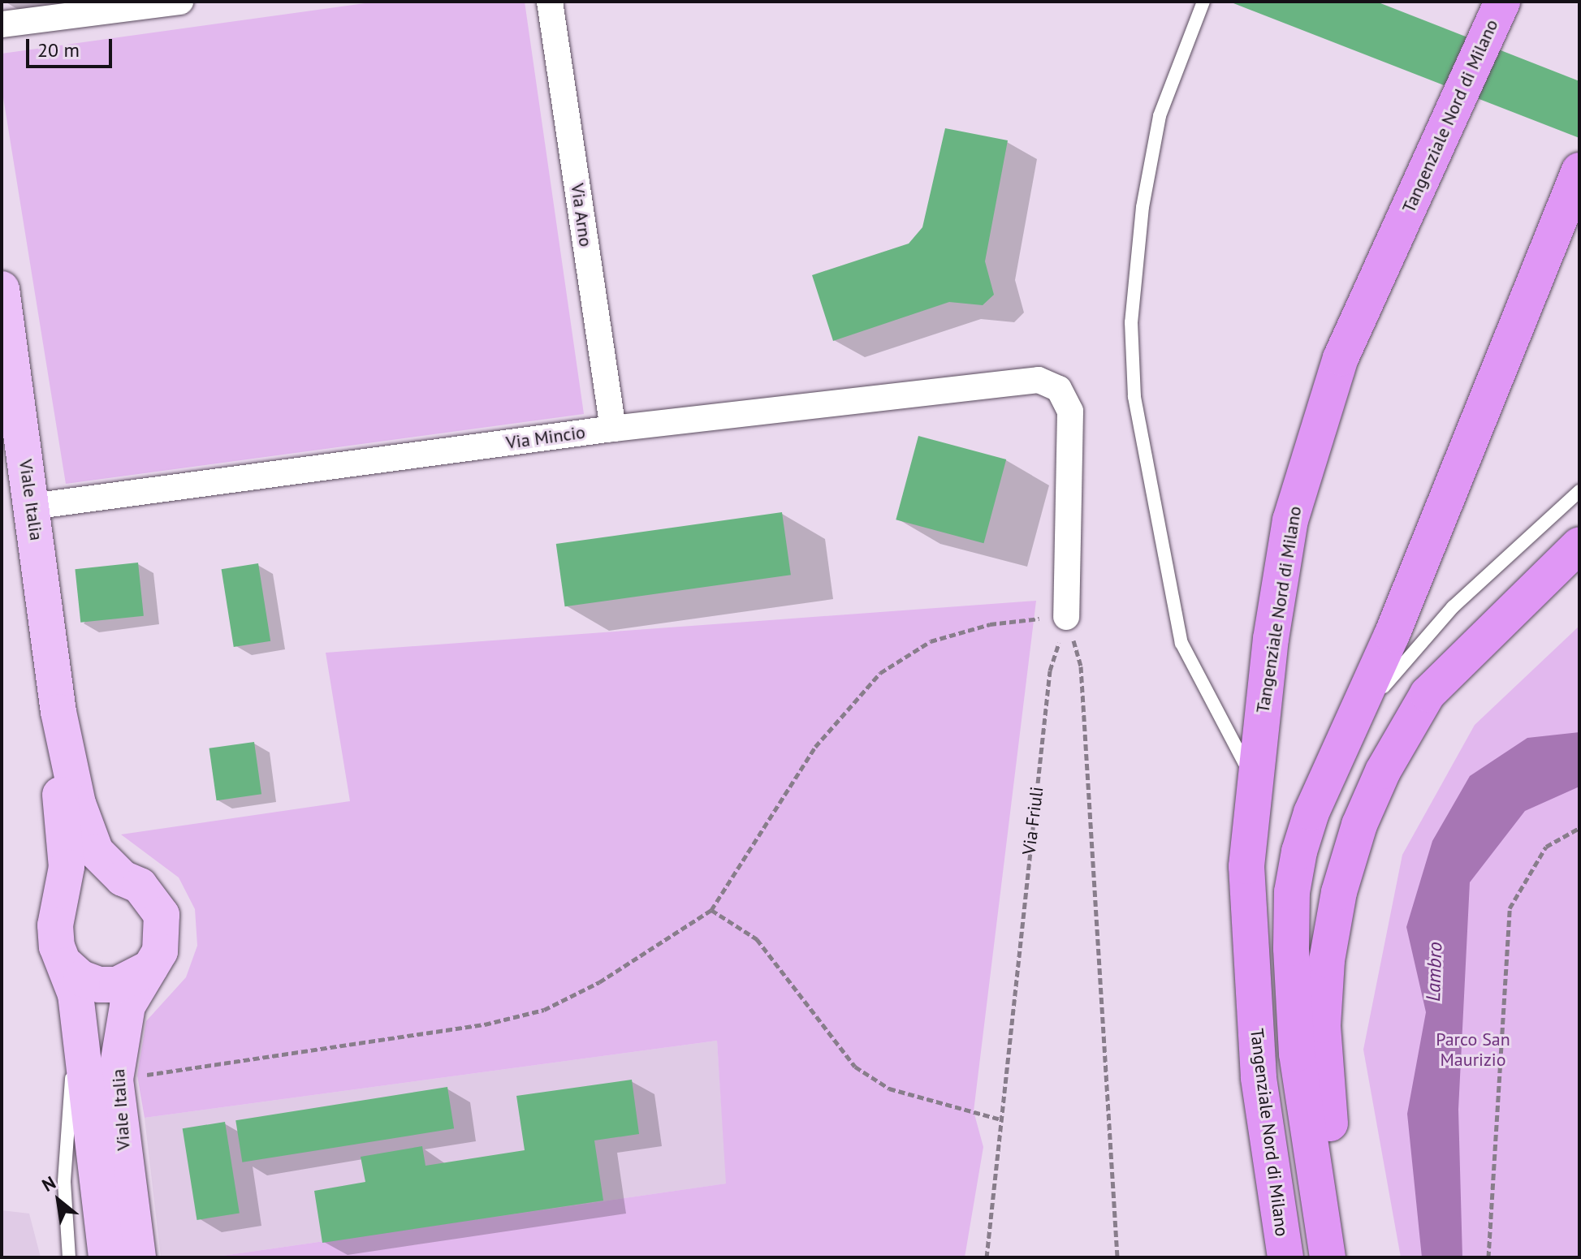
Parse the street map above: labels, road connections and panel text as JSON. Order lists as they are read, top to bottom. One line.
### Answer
{"streets":{"highway":["Tangenziale Nord di Milano"],"main road":["Viale Italia"],"street":["Via Arno","Via Mincio"],"path":["Via Friuli"]},"crossings":[["Via Arno","Via Mincio"],["Via Mincio","Viale Italia"],["Via Mincio","Via Friuli"]],"water":["Lambro"],"parks":["Parco San Maurizio"],"scale_bar":"20 m","north":"top left"}
